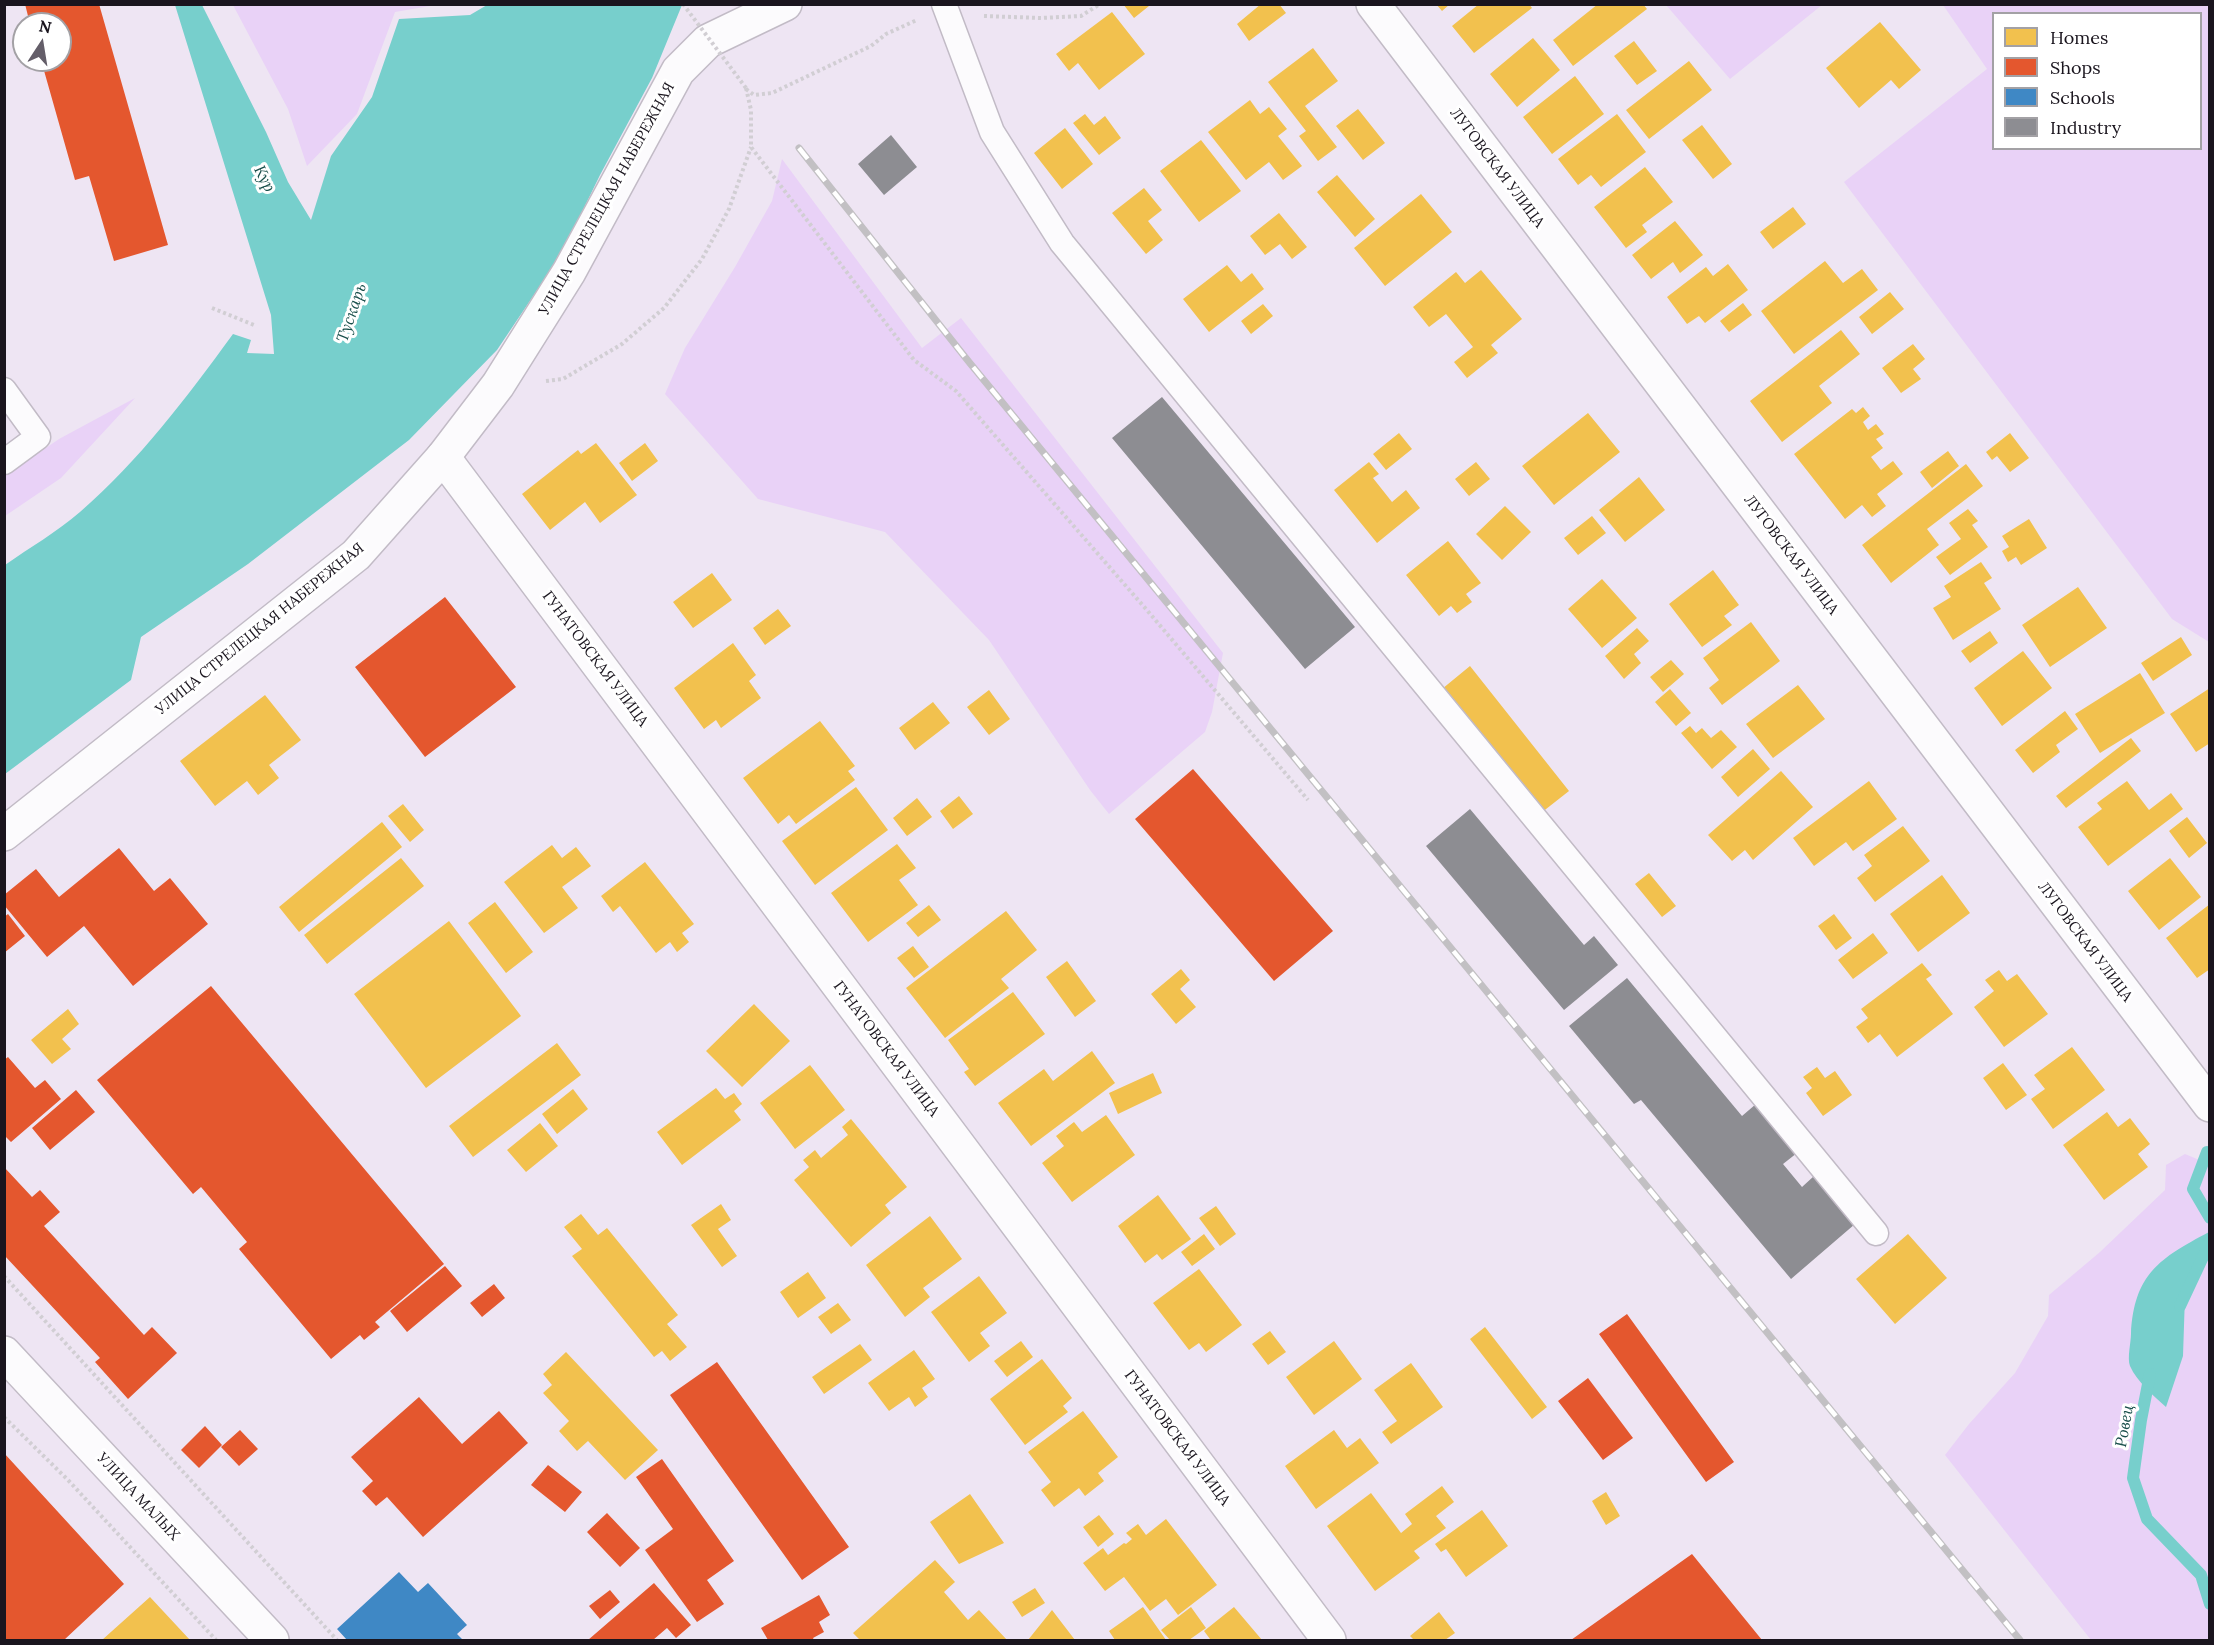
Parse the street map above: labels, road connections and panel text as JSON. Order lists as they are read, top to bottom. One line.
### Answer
{"streets":{"street":["ЛУГОВСКАЯ УЛИЦА","УЛИЦА СТРЕЛЕЦКАЯ НАБЕРЕЖНАЯ","ГУНАТОВСКАЯ УЛИЦА","УЛИЦА МАЛЫХ"]},"crossings":[["УЛИЦА СТРЕЛЕЦКАЯ НАБЕРЕЖНАЯ","ГУНАТОВСКАЯ УЛИЦА"]],"water":["Кур","Тускарь","Ровец"],"legend":["Homes","Shops","Schools","Industry"],"north":"top"}
